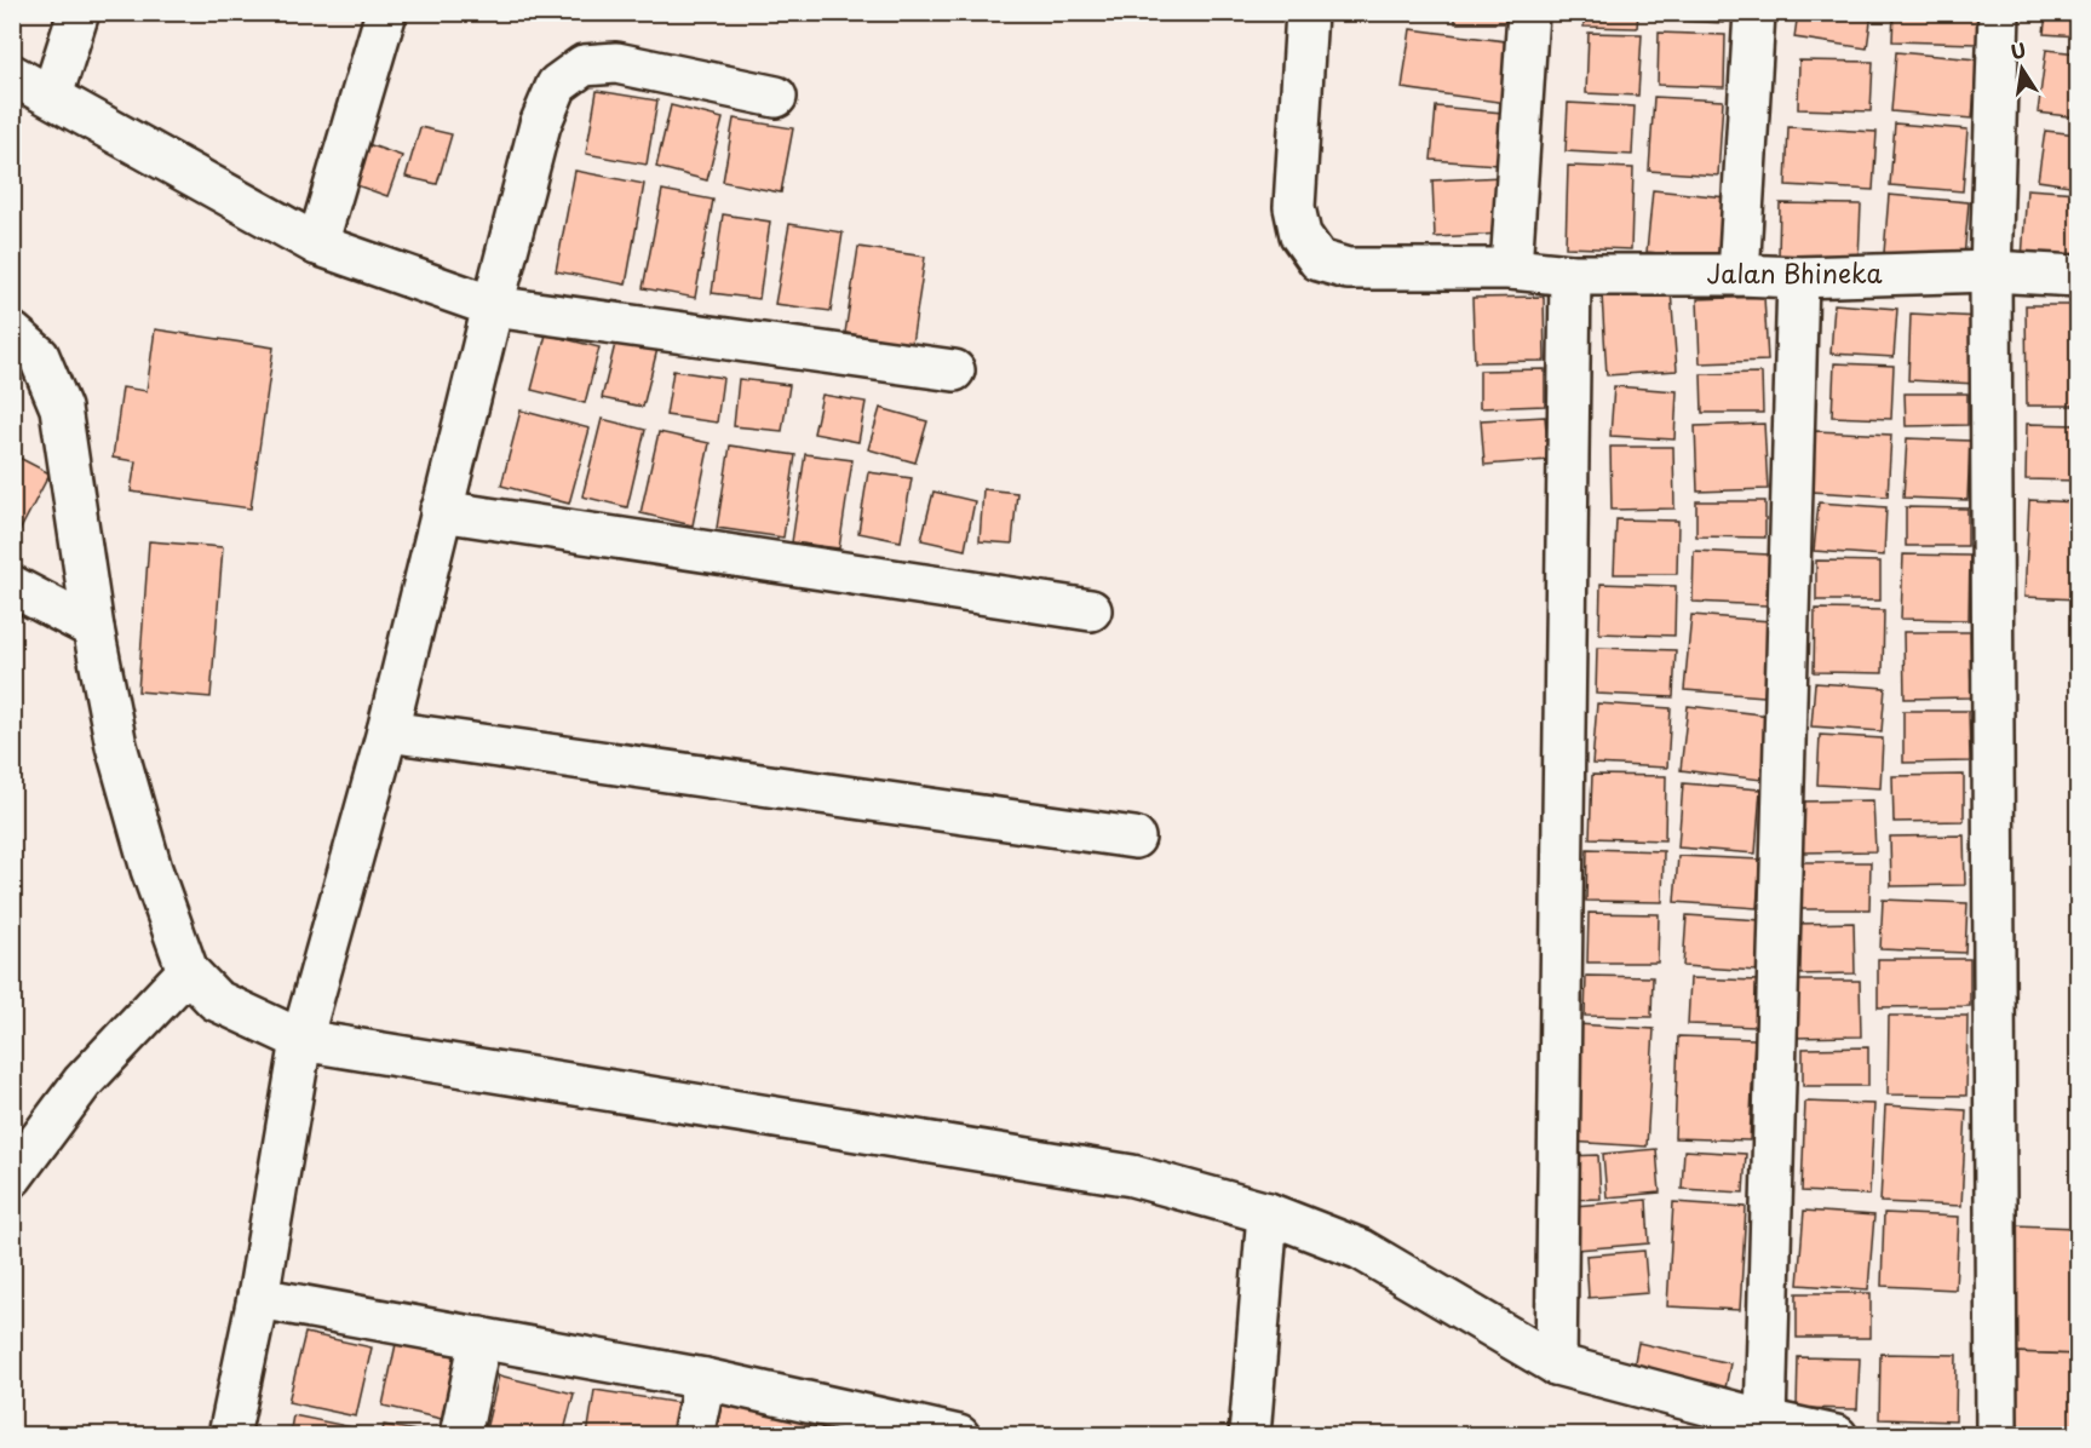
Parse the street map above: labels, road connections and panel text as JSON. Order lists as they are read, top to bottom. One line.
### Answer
{"streets":{"street":["Jalan Bhineka"]},"north":"top"}
